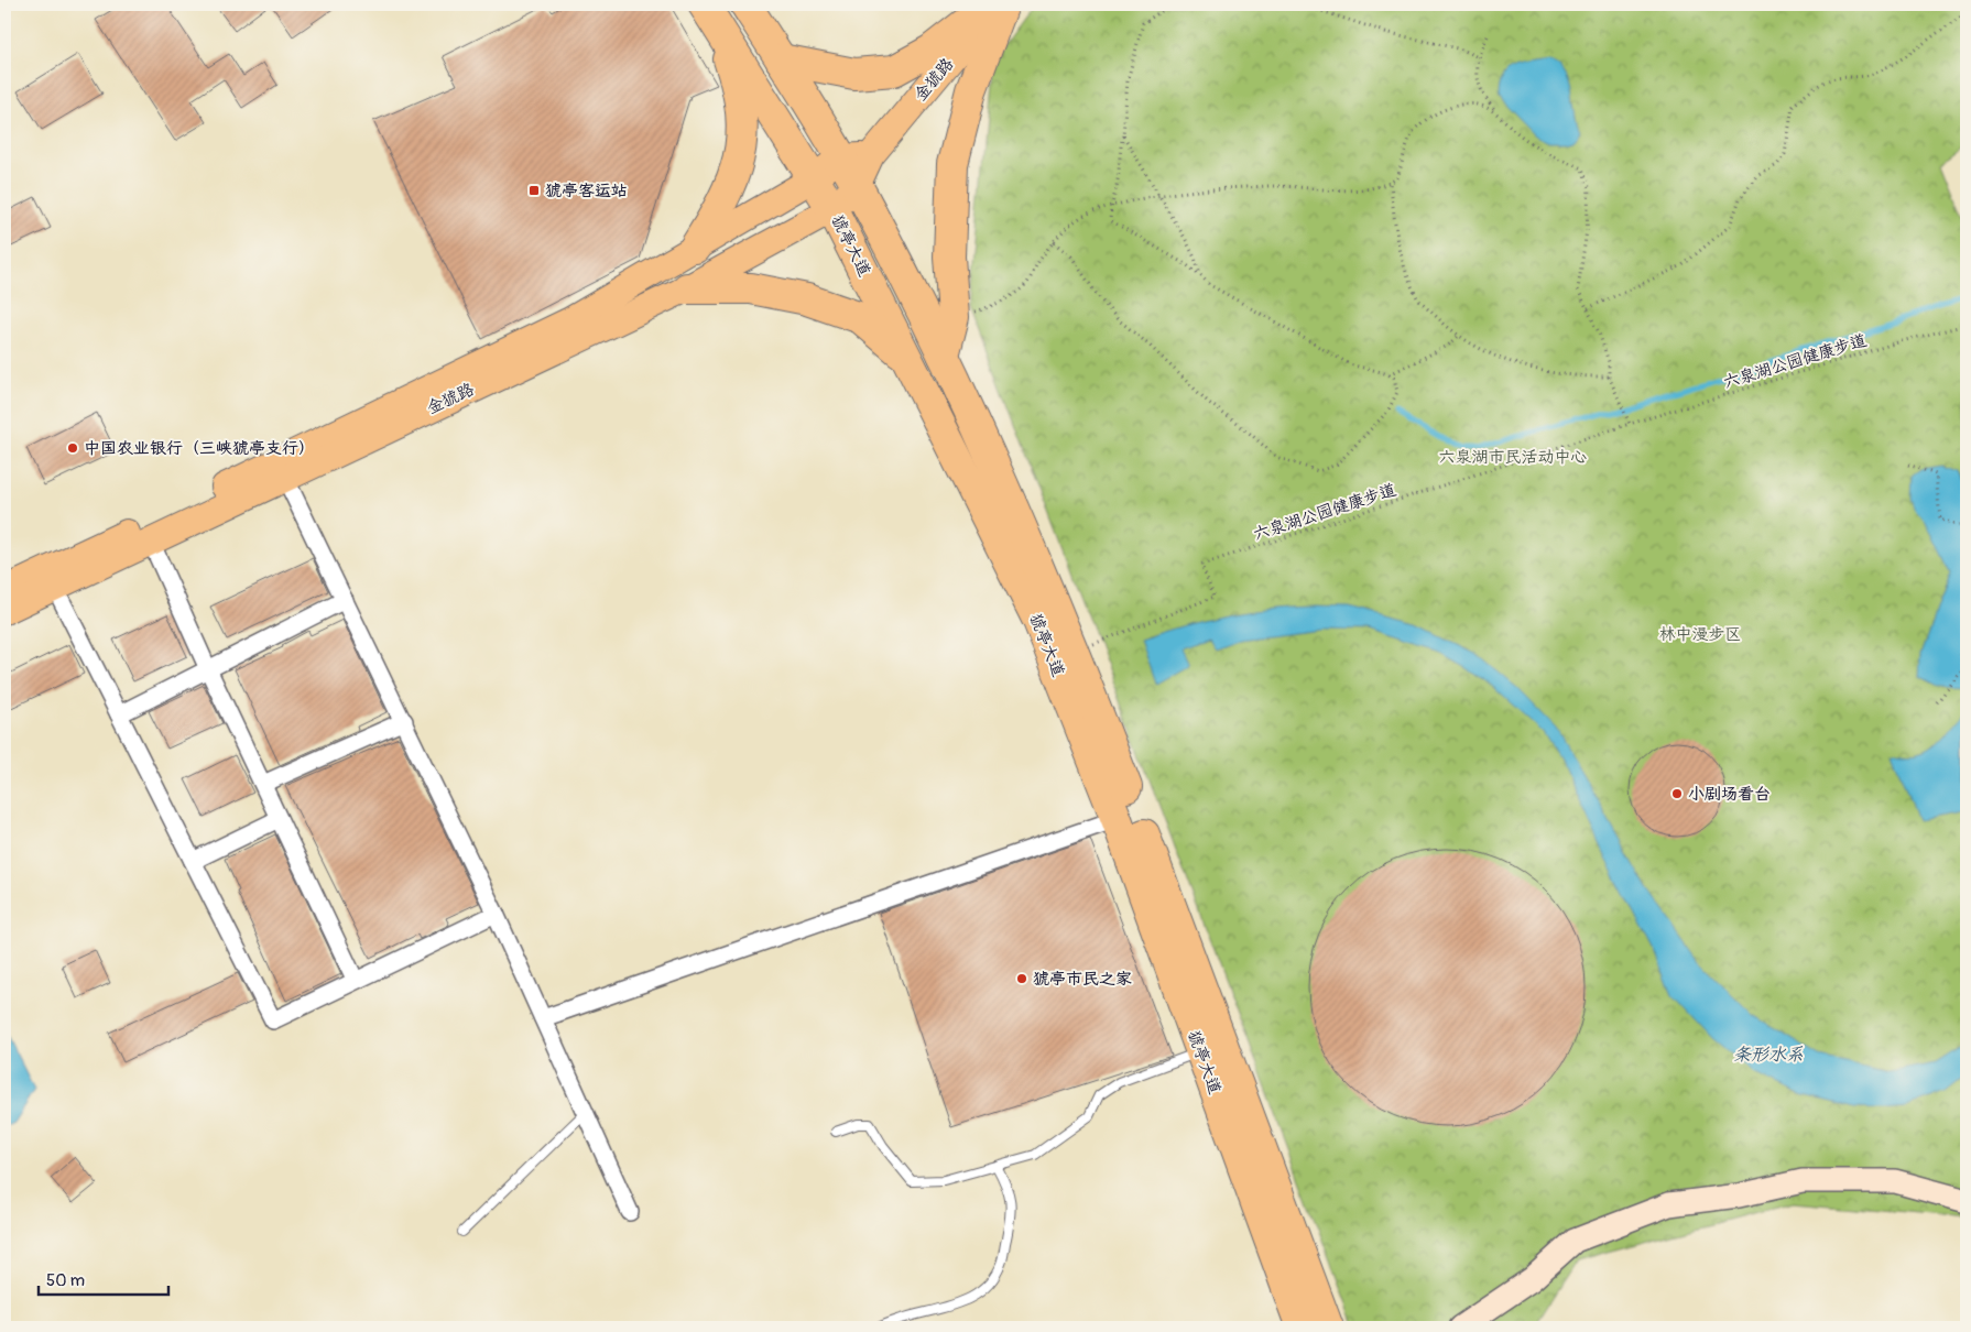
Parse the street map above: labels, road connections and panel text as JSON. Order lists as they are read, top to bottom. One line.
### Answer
{"streets":{"highway":["猇亭大道"],"main road":["金猇路"],"path":["六泉湖公园健康步道"]},"crossings":[["金猇路","猇亭大道"],["猇亭大道","六泉湖公园健康步道"]],"water":["条形水系"],"parks":["六泉湖市民活动中心","林中漫步区"],"places":{"transit":["猇亭客运站"],"other":["中国农业银行（三峡猇亭支行）","小剧场看台","猇亭市民之家"]},"scale_bar":"50 m"}
